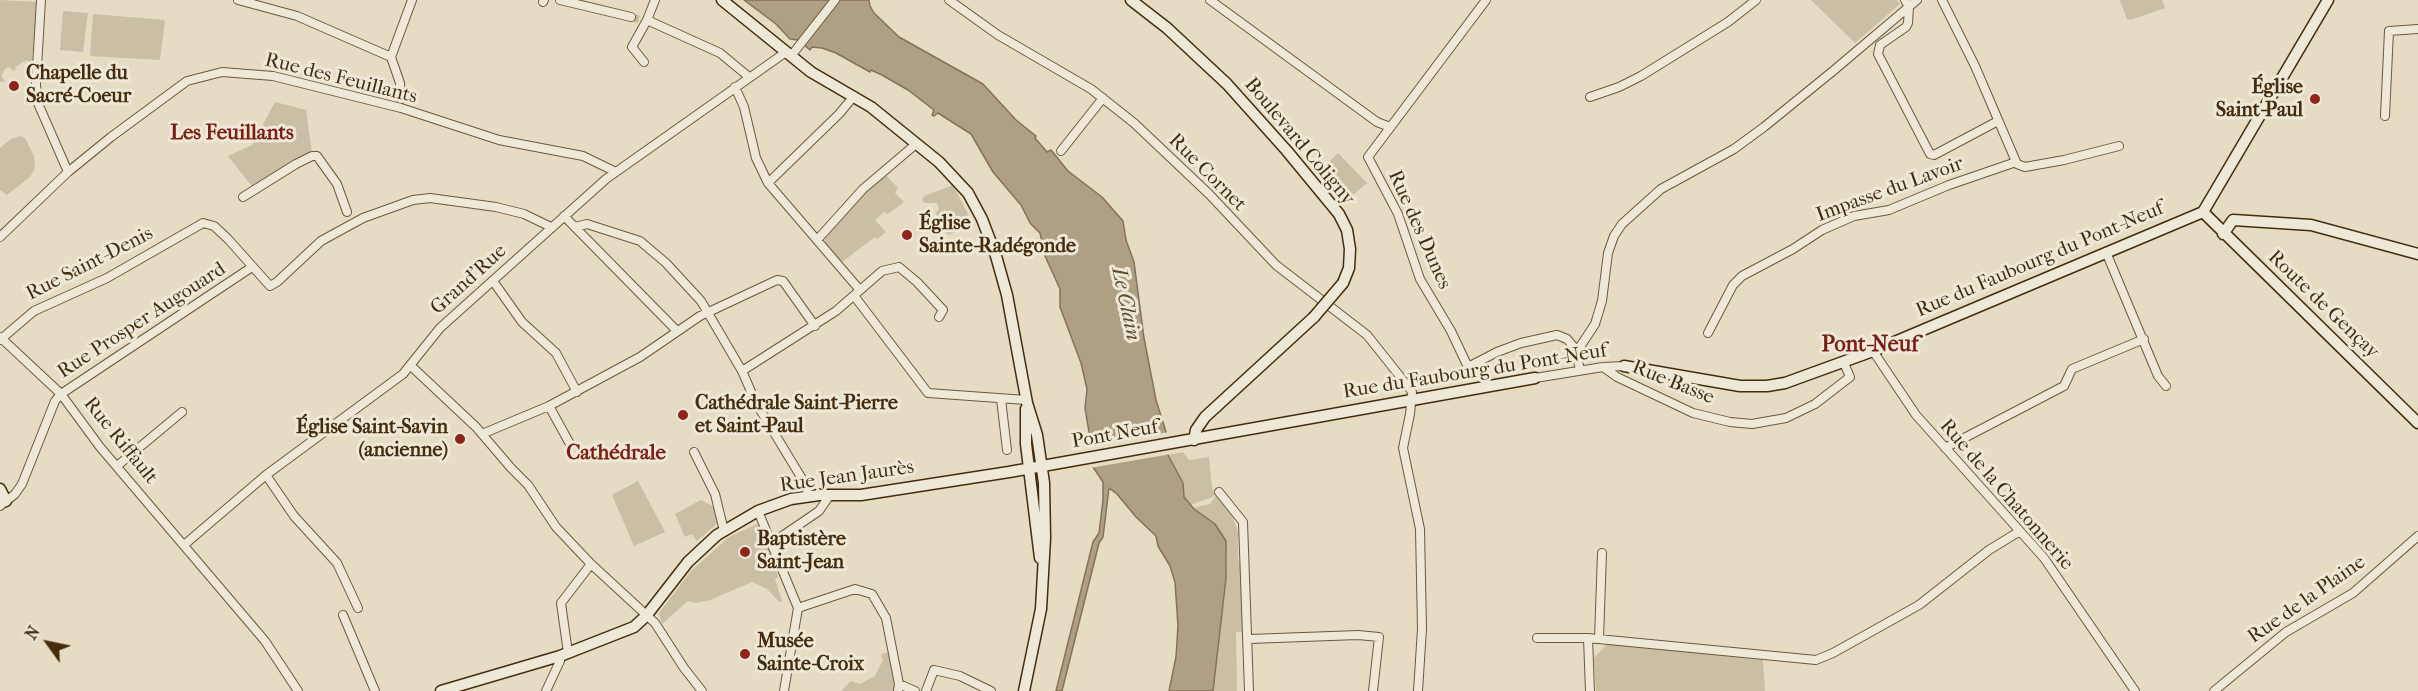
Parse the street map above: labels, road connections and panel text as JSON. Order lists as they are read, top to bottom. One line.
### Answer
{"streets":{"main road":["Boulevard Coligny","Rue du Faubourg du Pont-Neuf","Route de Gençay","Pont Neuf","Rue Jean Jaurès"],"street":["Rue des Feuillants","Rue Cornet","Impasse du Lavoir","Rue des Dunes","Rue Saint-Denis","Grand'Rue","Rue Prosper Augouard","Rue Basse","Rue Riffault","Rue de la Chatonnerie","Rue de la Plaine"]},"crossings":[["Rue des Feuillants","Grand'Rue"],["Boulevard Coligny","Rue du Faubourg du Pont-Neuf"],["Boulevard Coligny","Pont Neuf"],["Rue Cornet","Rue du Faubourg du Pont-Neuf"],["Rue du Faubourg du Pont-Neuf","Route de Gençay"],["Rue du Faubourg du Pont-Neuf","Rue Basse"],["Rue du Faubourg du Pont-Neuf","Pont Neuf"],["Rue du Faubourg du Pont-Neuf","Rue de la Chatonnerie"],["Rue Saint-Denis","Grand'Rue"],["Rue Saint-Denis","Rue Prosper Augouard"],["Rue Saint-Denis","Rue Riffault"],["Grand'Rue","Rue Riffault"],["Rue Prosper Augouard","Rue Riffault"],["Pont Neuf","Rue Jean Jaurès"]],"districts":["Les Feuillants","Pont-Neuf","Cathédrale"],"water":["Le Clain"],"places":["Chapelle du Sacré-Coeur","Église Saint-Paul","Église Sainte-Radégonde","Cathédrale Saint-Pierre et Saint-Paul","Église Saint-Savin (ancienne)","Baptistère Saint-Jean","Musée Sainte-Croix"],"north":"top left"}
